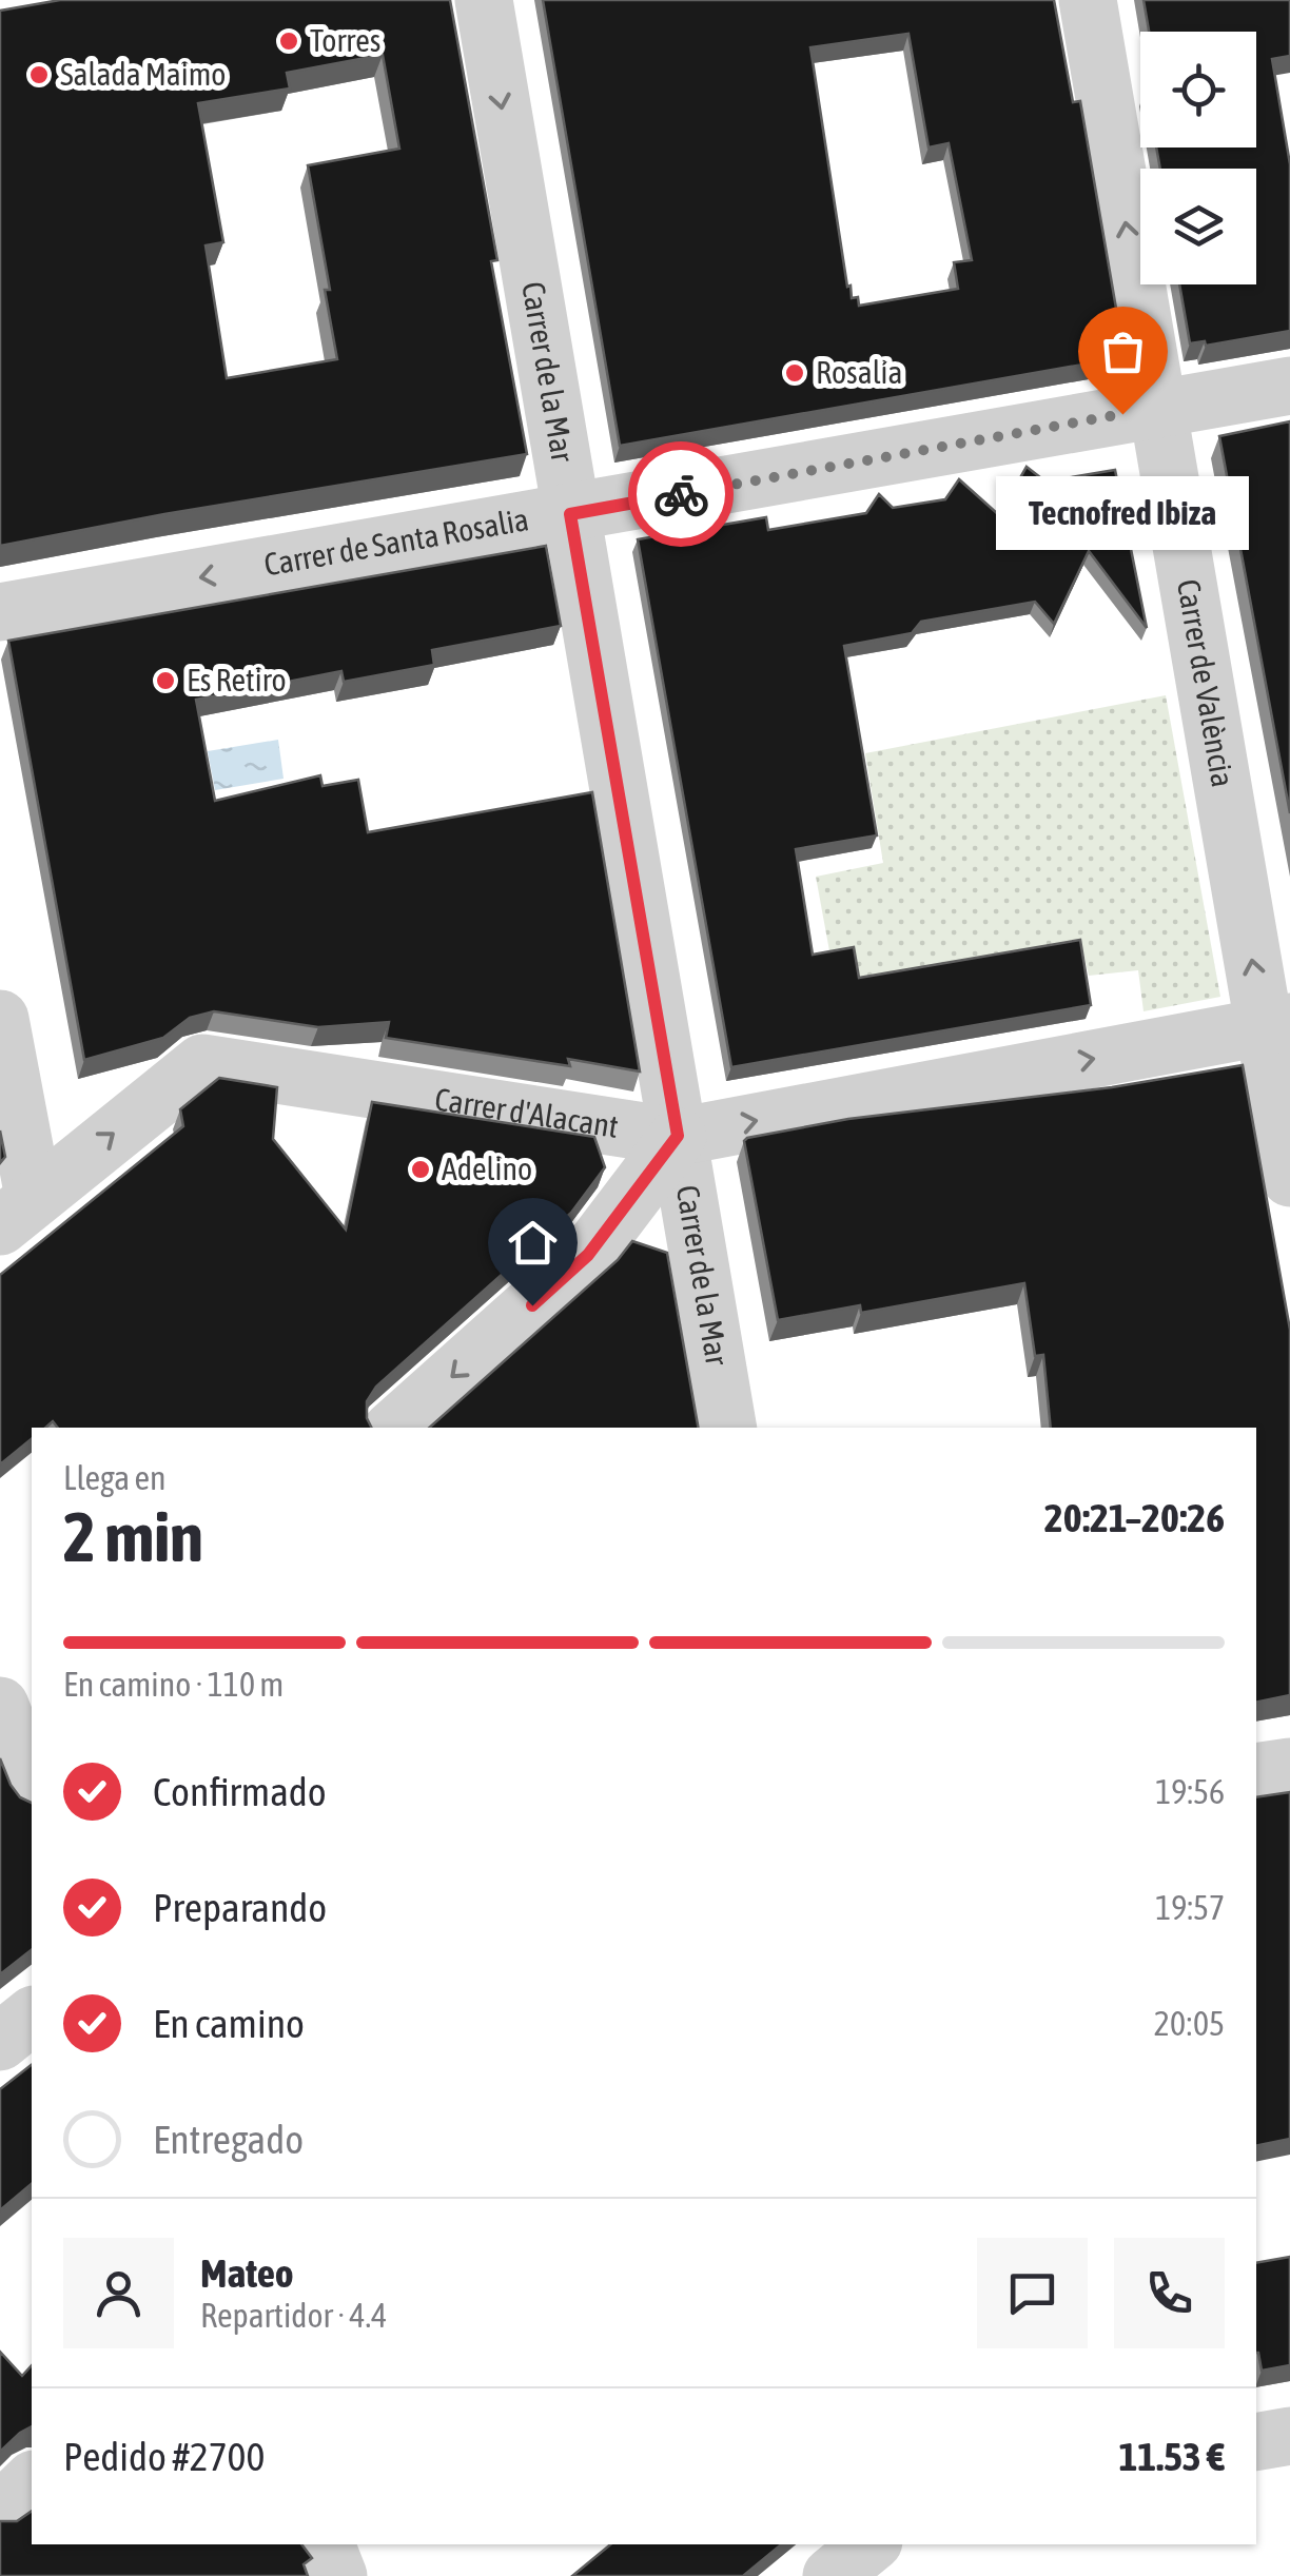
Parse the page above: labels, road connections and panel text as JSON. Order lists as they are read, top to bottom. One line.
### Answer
{"streets":{"street":["Carrer de la Mar","Carrer de Santa Rosalia","Carrer de València","Carrer d'Alacant"]},"crossings":[["Carrer de la Mar","Carrer de Santa Rosalia"],["Carrer de la Mar","Carrer d'Alacant"],["Carrer de Santa Rosalia","Carrer de València"],["Carrer de València","Carrer d'Alacant"]],"one_way":["Carrer de la Mar","Carrer de Santa Rosalia","Carrer de València","Carrer d'Alacant"],"places":["Torres","Salada Maimo","Rosalía","Tecnofred Ibiza","Es Retiro","Adelino"],"page":{"bubble":"Tecnofred Ibiza","heading":["2 min","Llega en","20:21–20:26"],"panel":["Mateo","Repartidor · 4.4","Pedido #2700","11.53 €"],"bar":"En camino · 110 m","list":[["Confirmado","19:56"],["Preparando","19:57"],["En camino","20:05"],"Entregado"]}}
